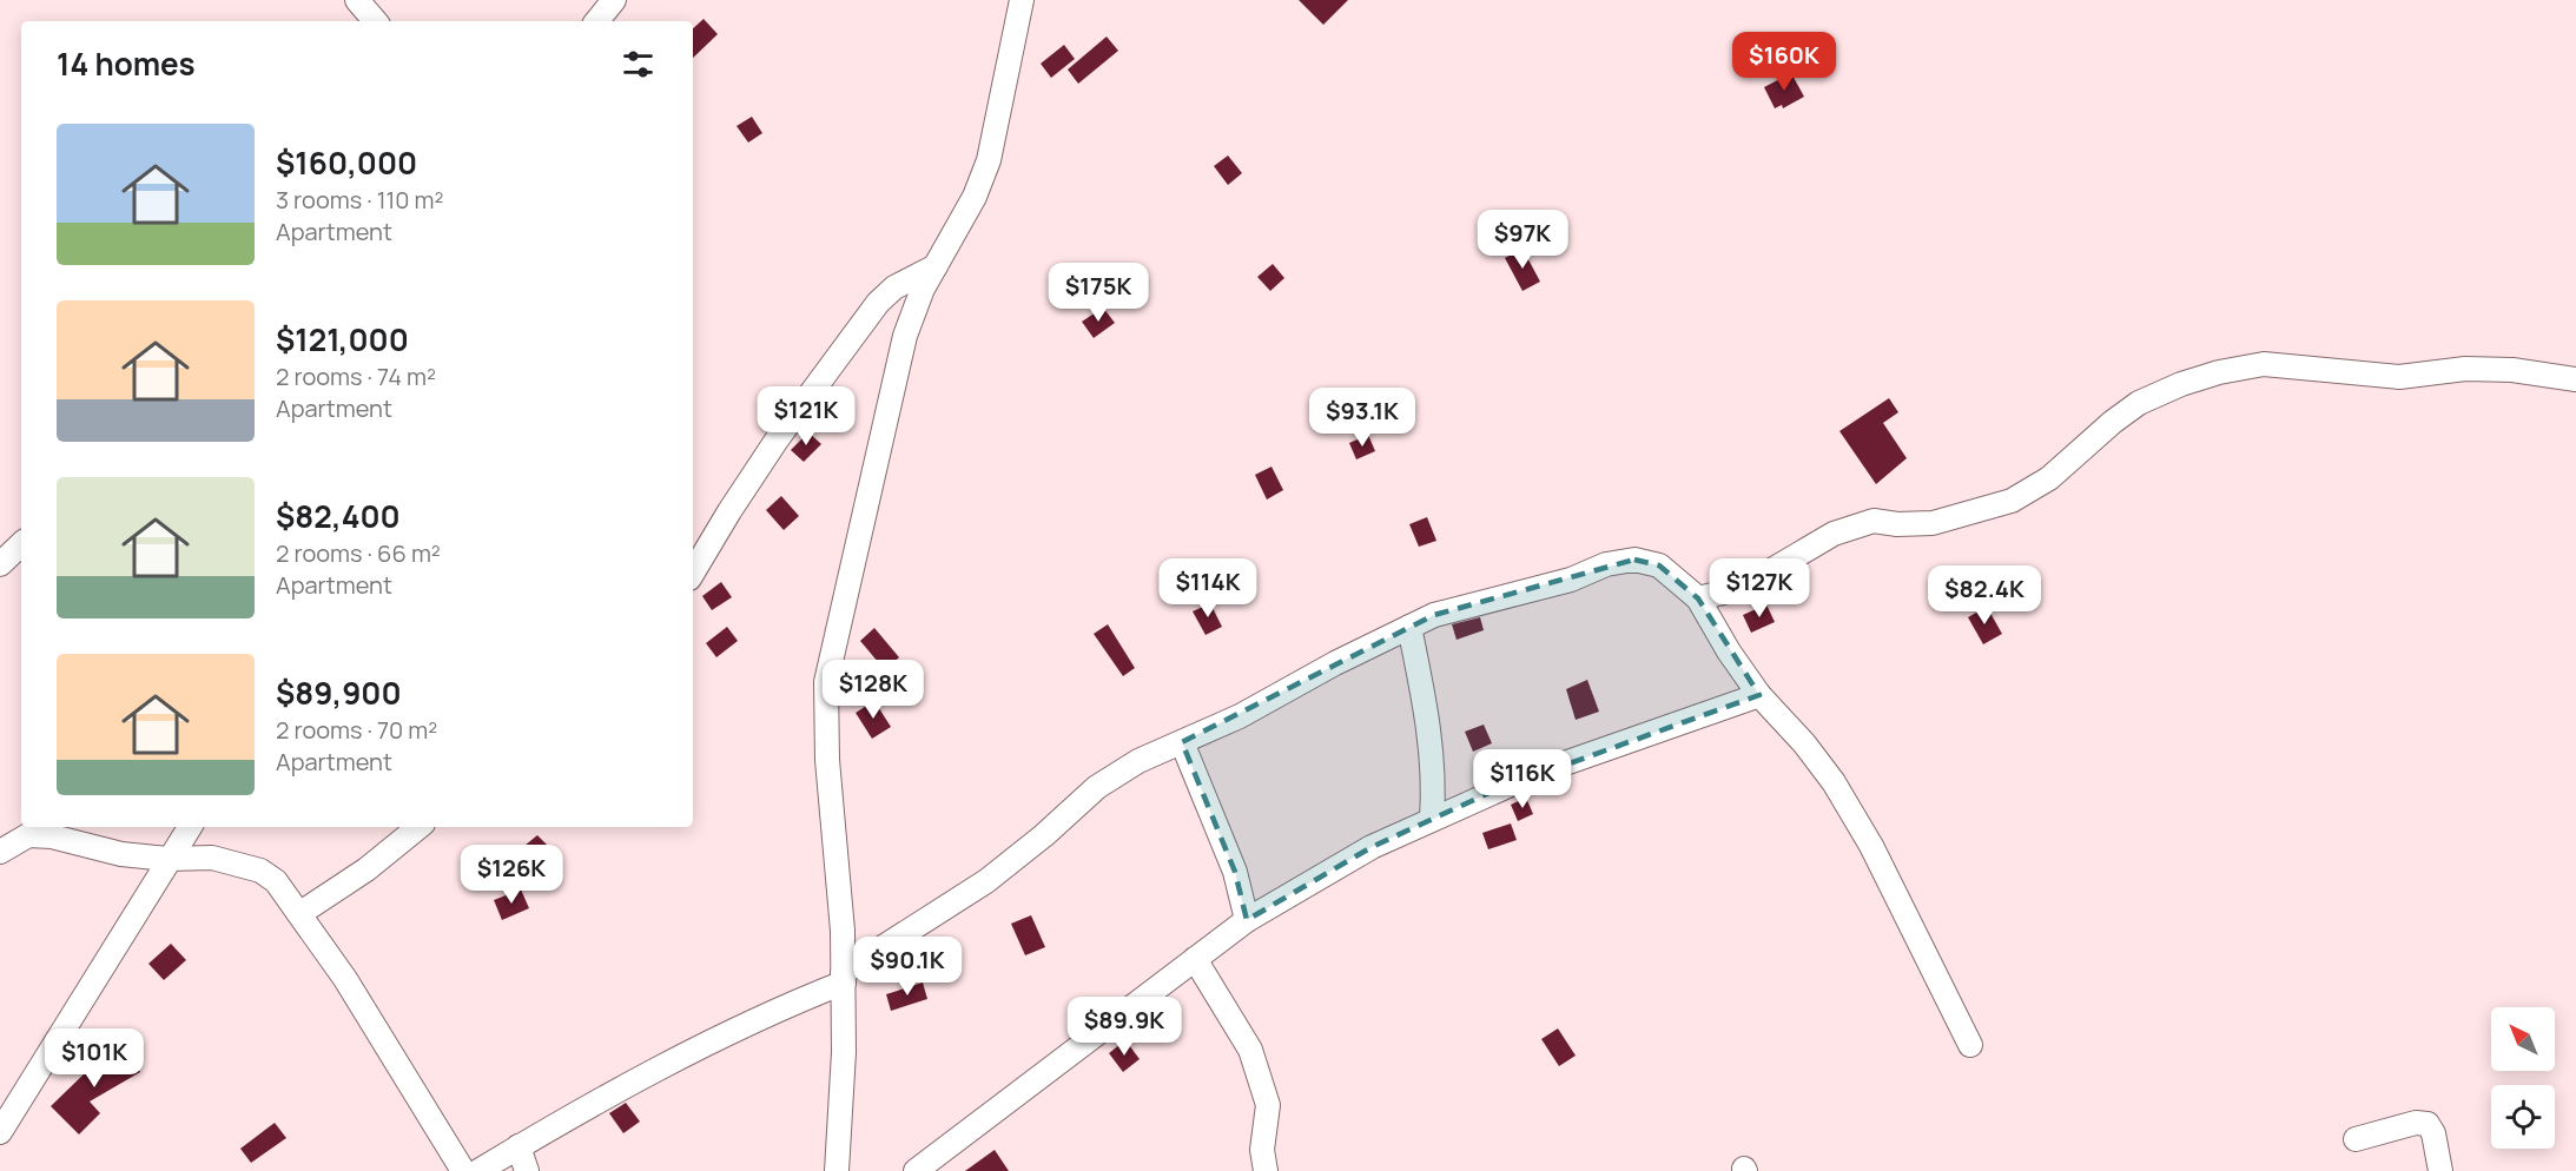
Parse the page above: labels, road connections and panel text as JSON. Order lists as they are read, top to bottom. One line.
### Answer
{"north":"top left","page":{"heading":"14 homes","price":["$160K","$97K","$175K","$121K","$93.1K","$114K","$127K","$82.4K","$128K","$116K","$126K","$90.1K","$89.9K","$101K"],"list":[{"name":"$160,000","note":"3 rooms · 110 m² · Apartment"},{"name":"$121,000","note":"2 rooms · 74 m² · Apartment"},{"name":"$82,400","note":"2 rooms · 66 m² · Apartment"},{"name":"$89,900","note":"2 rooms · 70 m² · Apartment"}]}}
